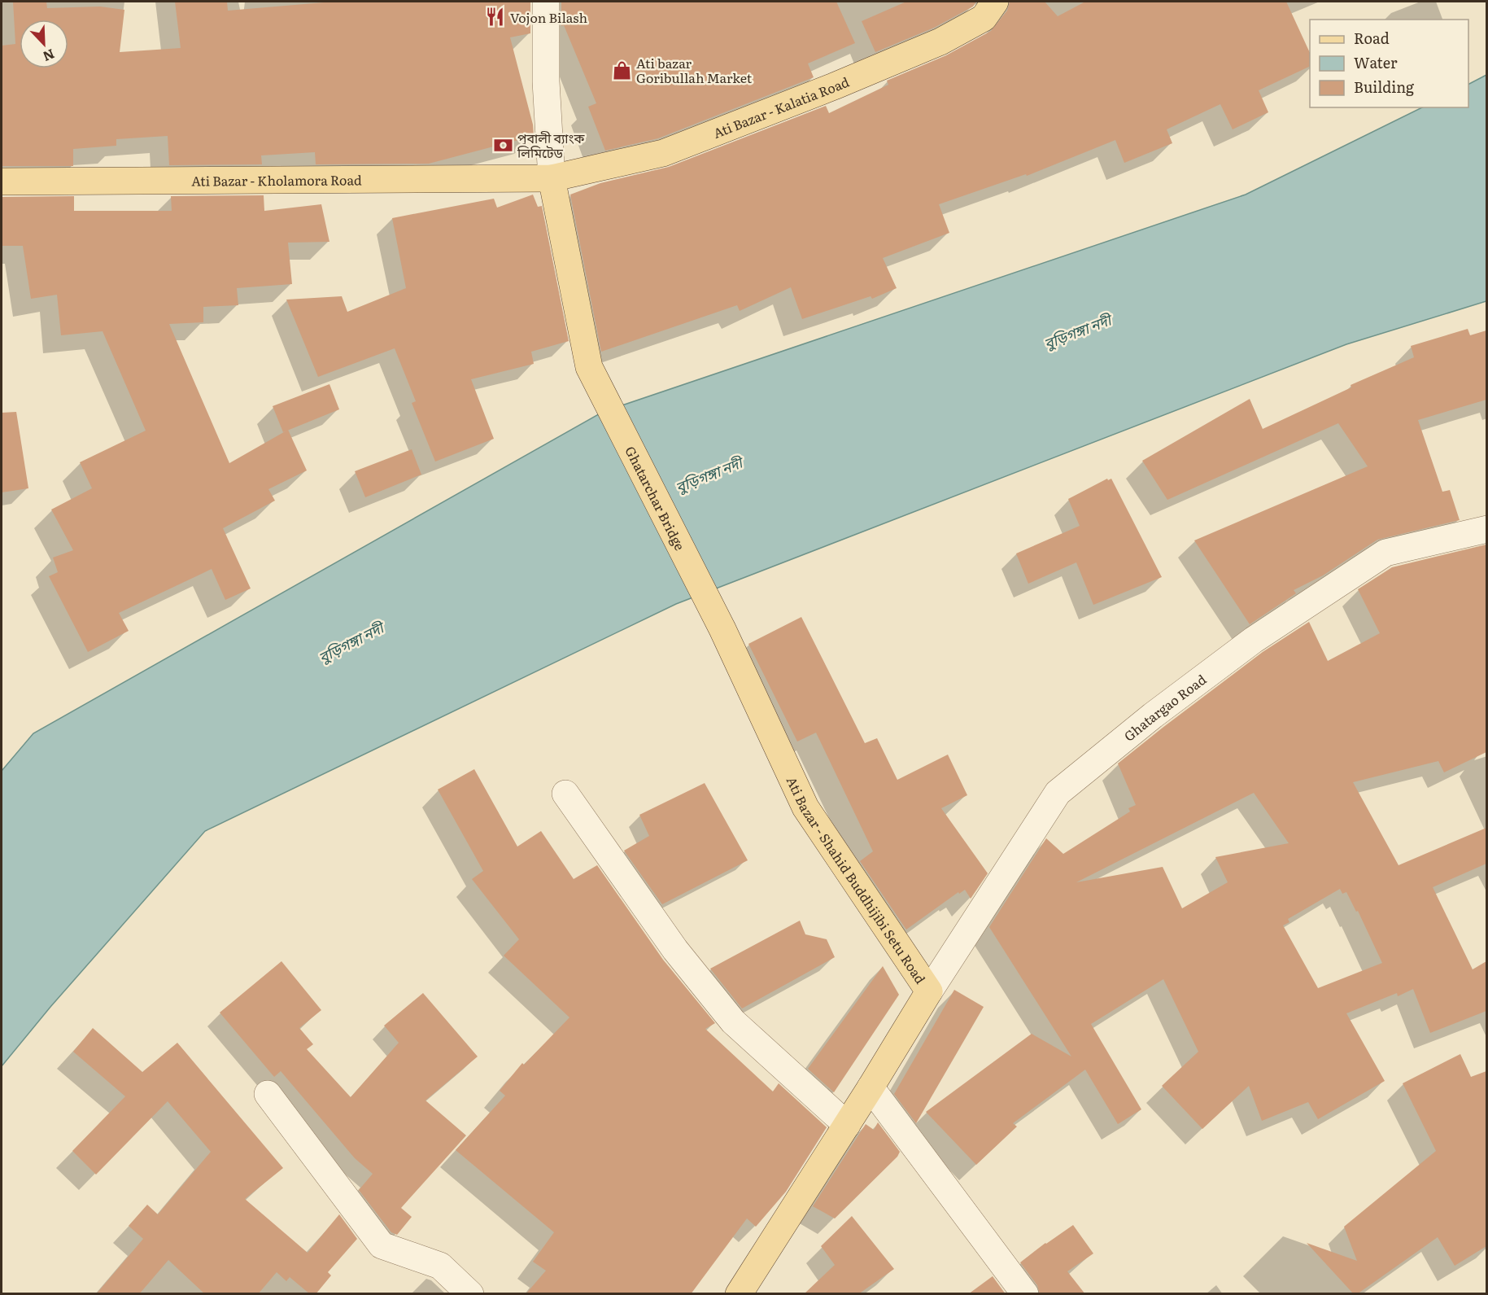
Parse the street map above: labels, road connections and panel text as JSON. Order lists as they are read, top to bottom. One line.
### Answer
{"streets":{"main road":["Ati Bazar - Kalatia Road","Ati Bazar - Kholamora Road","Ghatarchar Bridge","Ati Bazar - Shahid Buddhijibi Setu Road"],"street":["Ghatargao Road"]},"crossings":[["Ati Bazar - Kalatia Road","Ati Bazar - Kholamora Road"],["Ati Bazar - Kalatia Road","Ghatarchar Bridge"],["Ati Bazar - Kholamora Road","Ghatarchar Bridge"],["Ghatarchar Bridge","Ati Bazar - Shahid Buddhijibi Setu Road"],["Ghatargao Road","Ati Bazar - Shahid Buddhijibi Setu Road"]],"water":["বুড়িগঙ্গা নদী"],"places":{"restaurant":["Vojon Bilash"],"shop":["Ati bazar Goribullah Market"],"bank":["পূবালী ব্যাংক লিমিটেড"]},"legend":["Road","Water","Building"],"north":"bottom right"}
